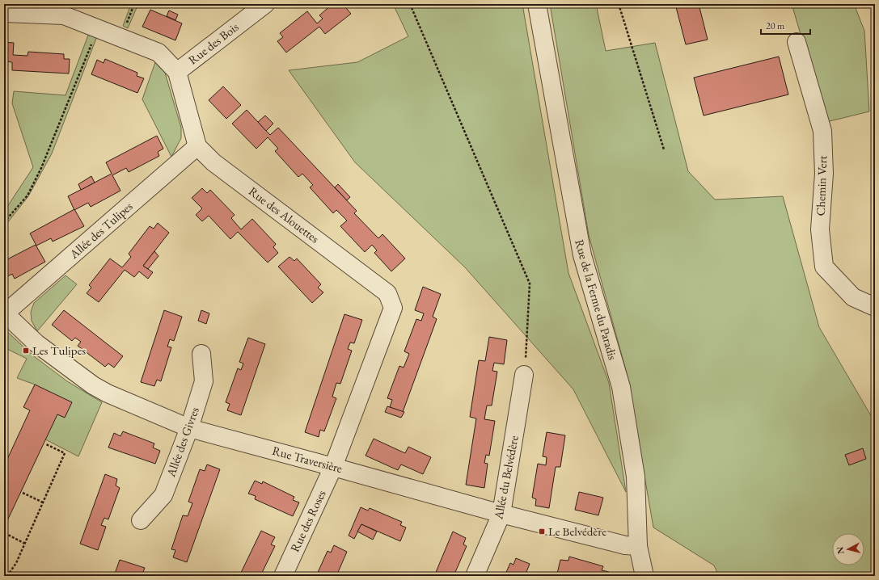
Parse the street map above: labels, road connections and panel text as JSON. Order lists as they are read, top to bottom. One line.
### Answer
{"streets":{"street":["Rue des Bois","Chemin Vert","Rue des Alouettes","Allée des Tulipes","Rue de la Ferme du Paradis","Allée des Givres","Rue Traversière","Allée du Belvédère","Rue des Roses"]},"crossings":[["Rue des Bois","Rue des Alouettes"],["Rue des Alouettes","Allée des Tulipes"],["Rue des Alouettes","Rue Traversière"],["Rue des Alouettes","Rue des Roses"],["Allée des Tulipes","Rue Traversière"],["Rue de la Ferme du Paradis","Rue Traversière"],["Allée des Givres","Rue Traversière"],["Rue Traversière","Allée du Belvédère"],["Rue Traversière","Rue des Roses"]],"places":{"transit":["Les Tulipes","Le Belvédère"]},"scale_bar":"20 m","north":"left"}
